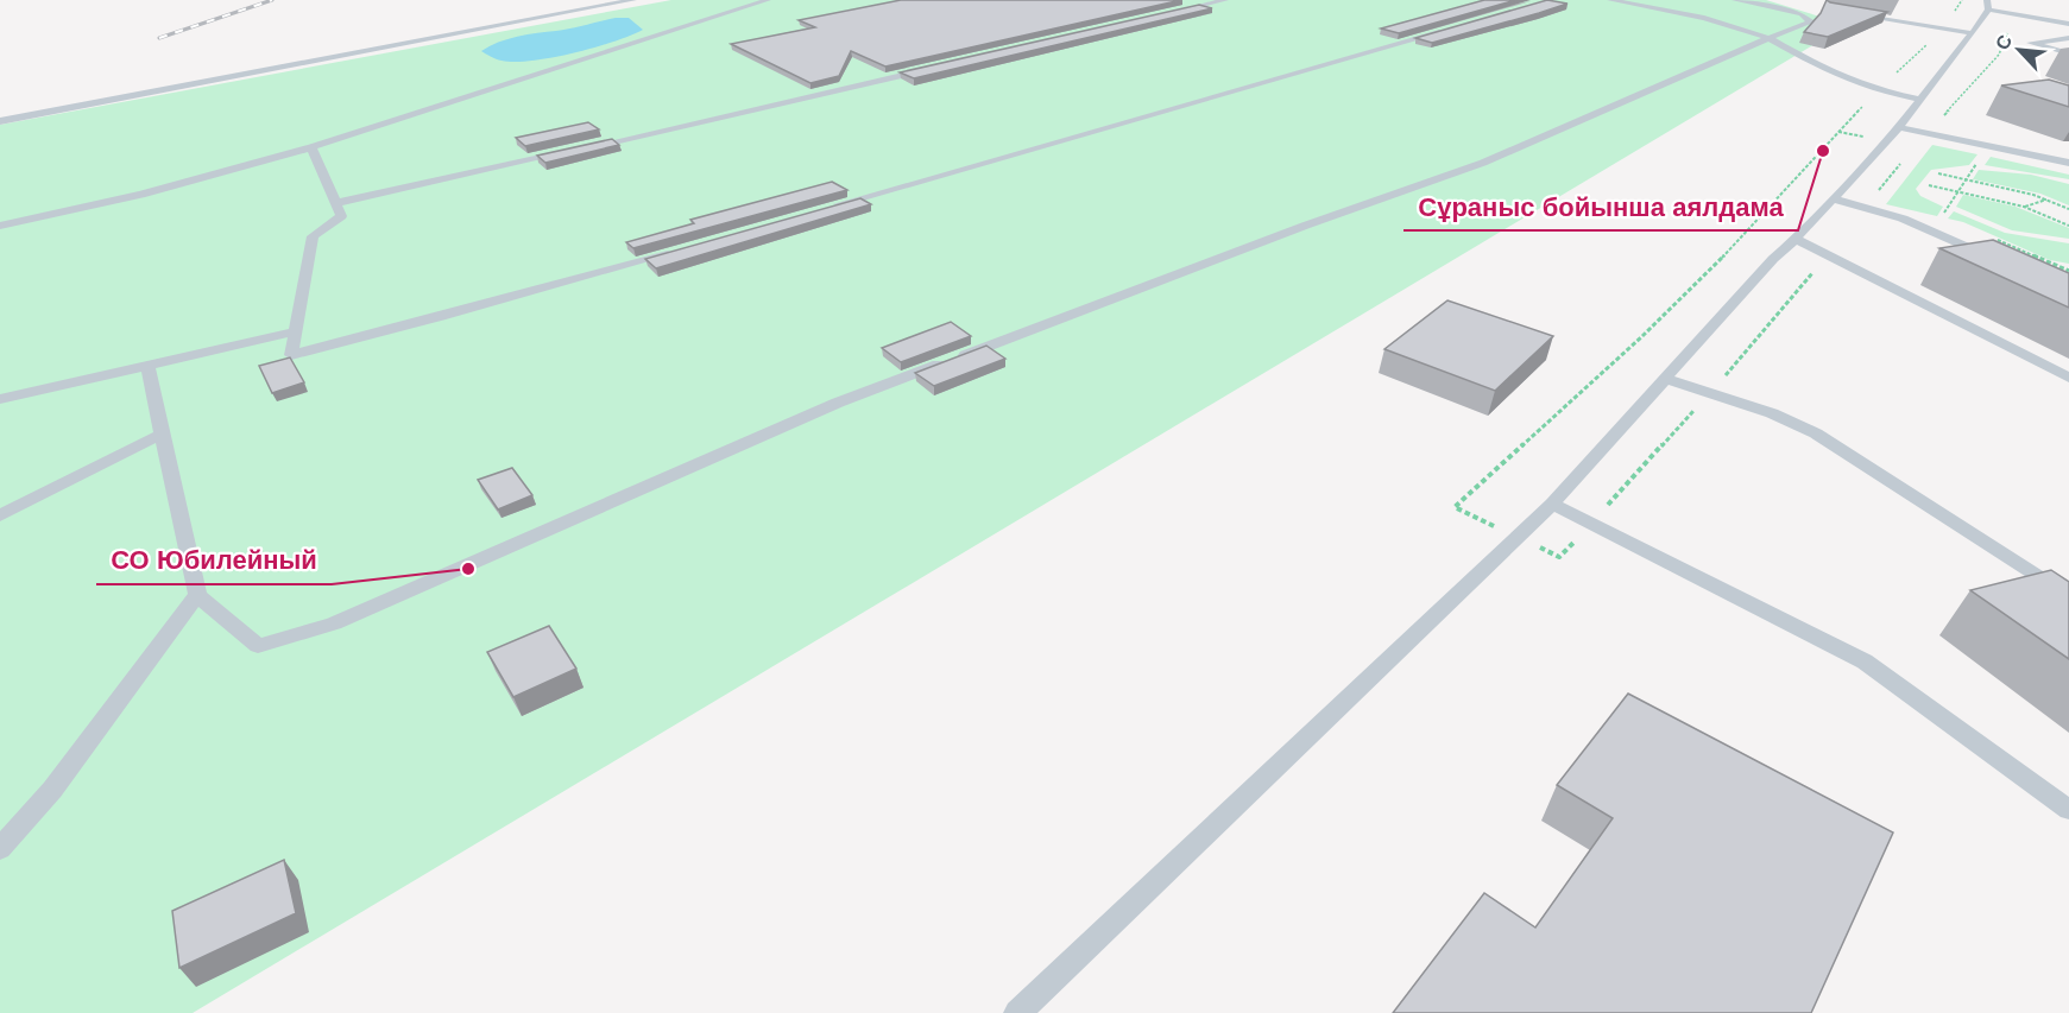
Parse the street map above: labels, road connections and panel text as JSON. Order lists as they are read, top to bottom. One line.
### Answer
{"places":["Сұраныс бойынша аялдама","СО Юбилейный"],"north":"top left"}
